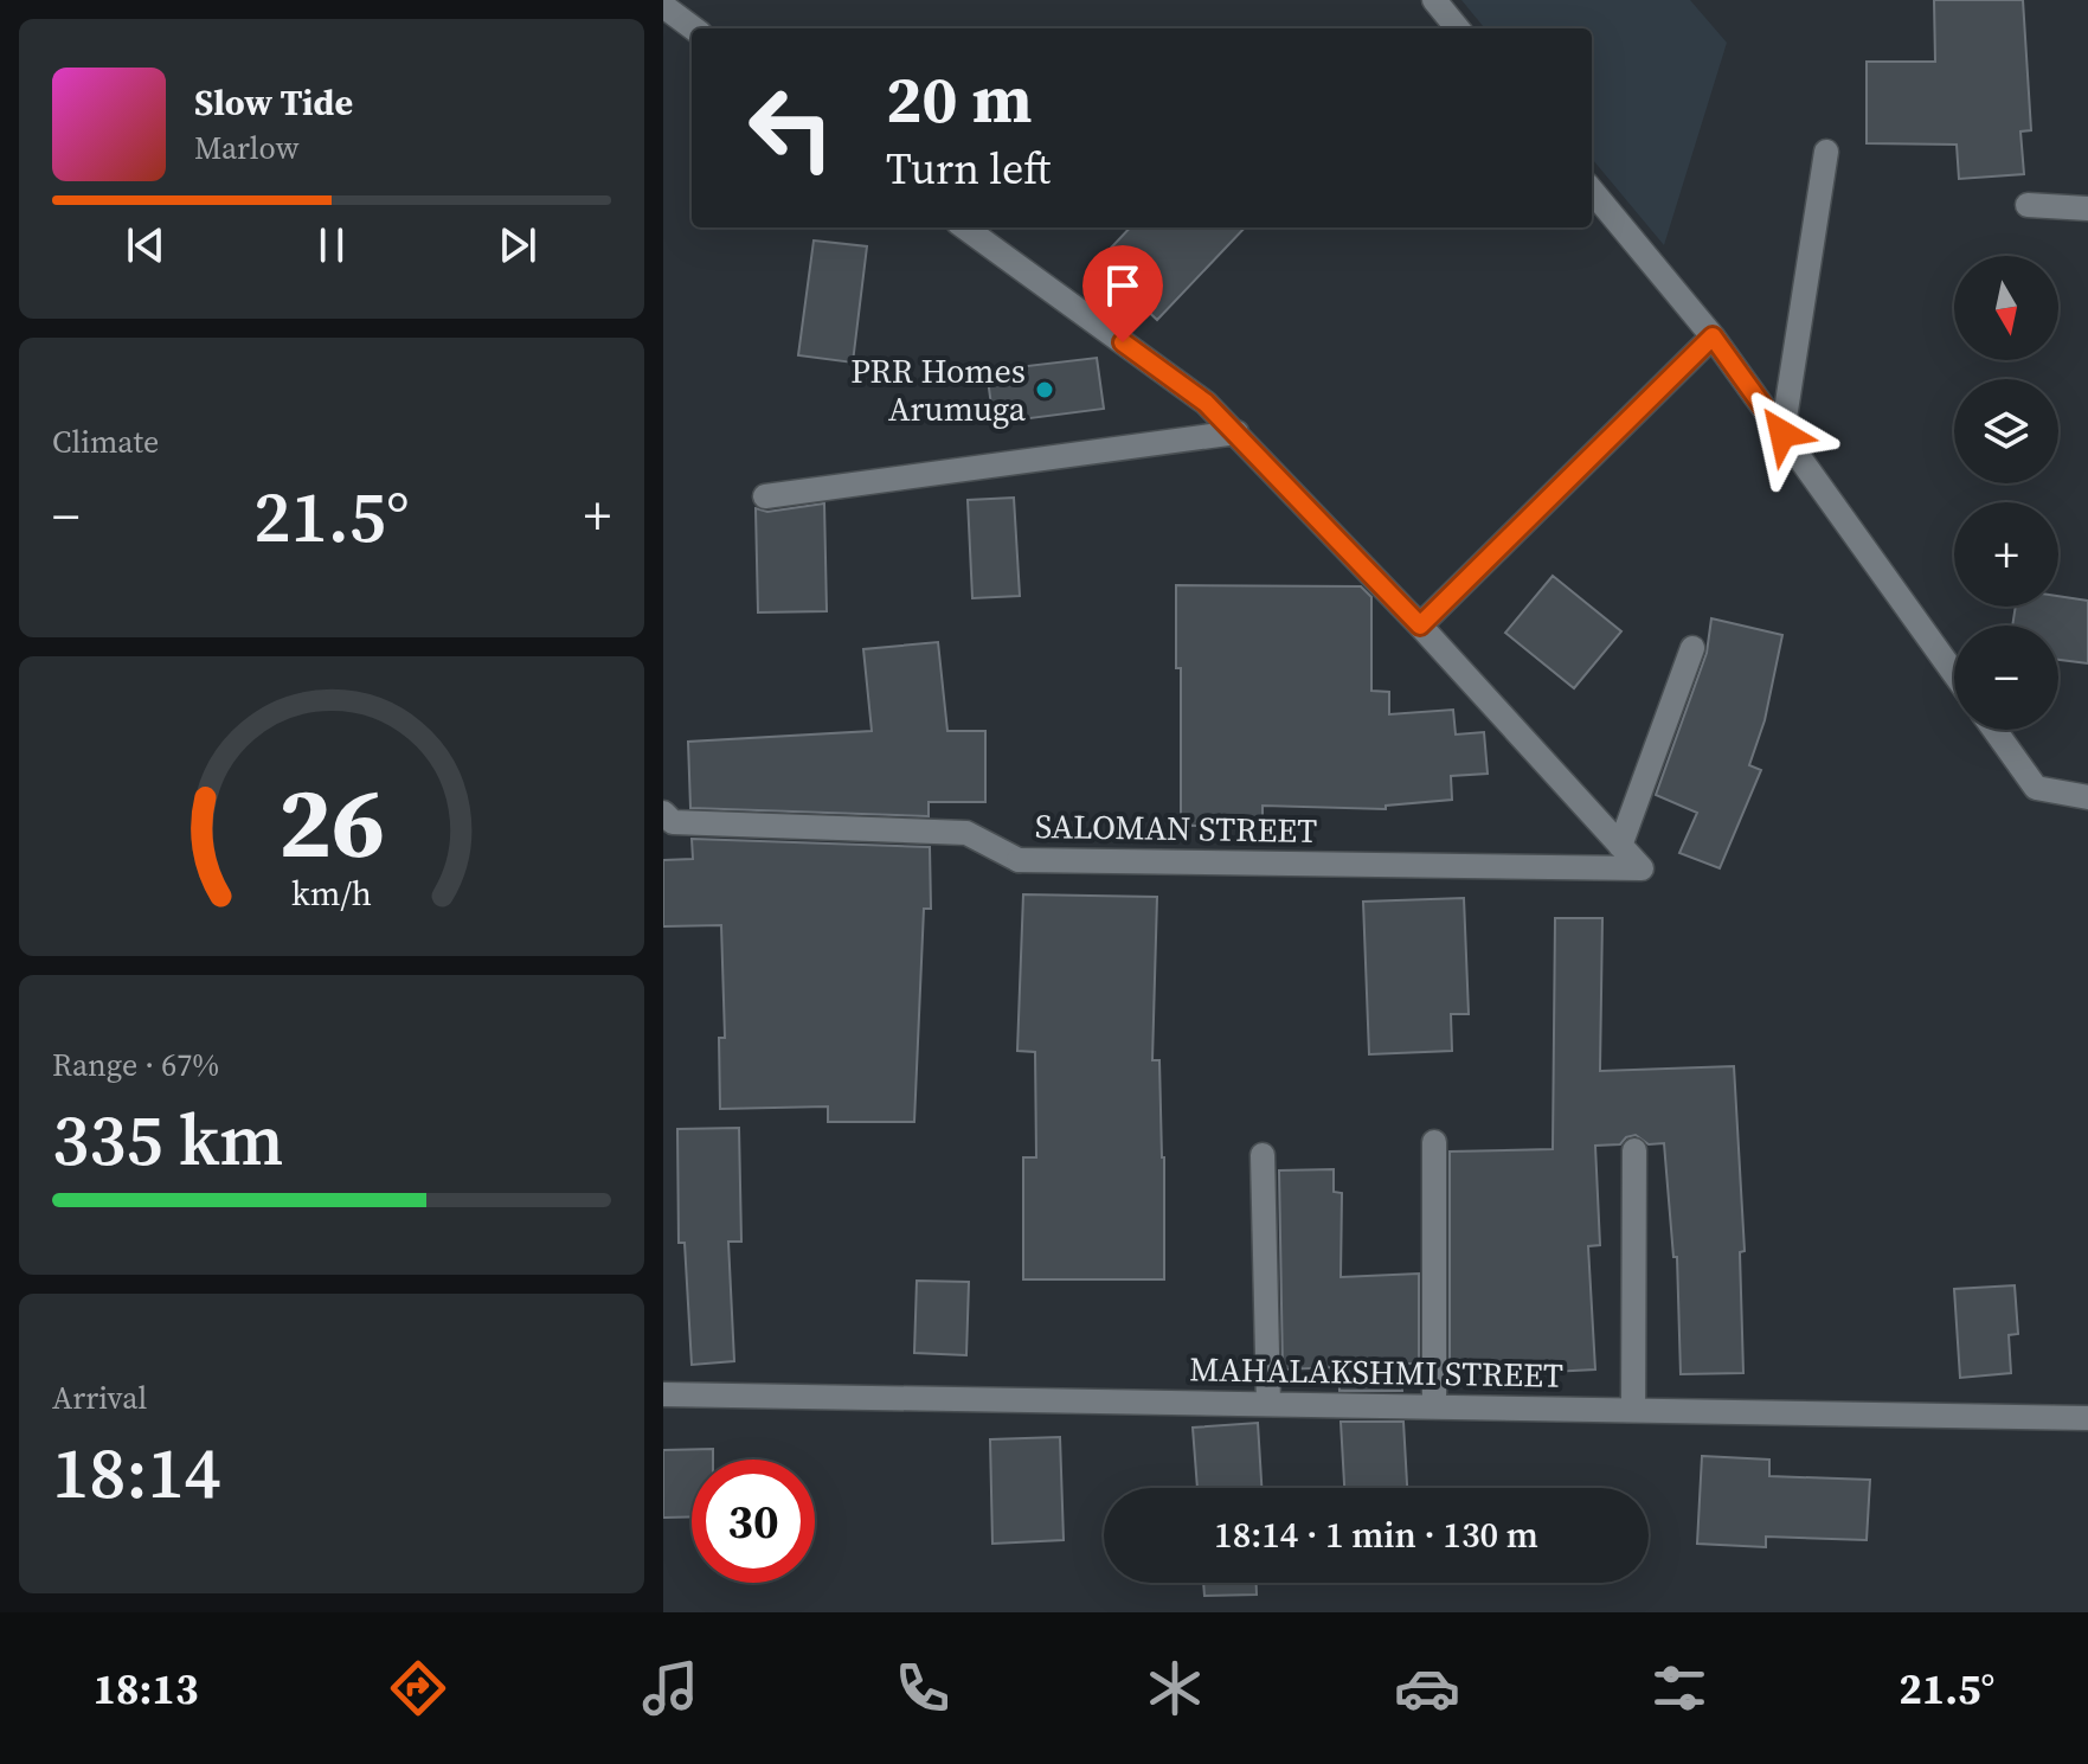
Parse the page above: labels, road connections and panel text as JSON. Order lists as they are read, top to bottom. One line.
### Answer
{"streets":{"street":["SALOMAN STREET","MAHALAKSHMI STREET"]},"places":["PRR Homes Arumuga"],"north":"bottom","page":{"turn":["20 m","Turn left"],"song":["Slow Tide","Marlow"],"map_buttons":["+","−"],"tile":["Climate",["Range · 67%","335 km"],["Arrival","18:14"]],"heat":["−","21.5°","+"],"limit":"30","trip":"18:14 · 1 min · 130 m","tabs":["18:13","21.5°"],"gauge":["26","km/h"]}}
